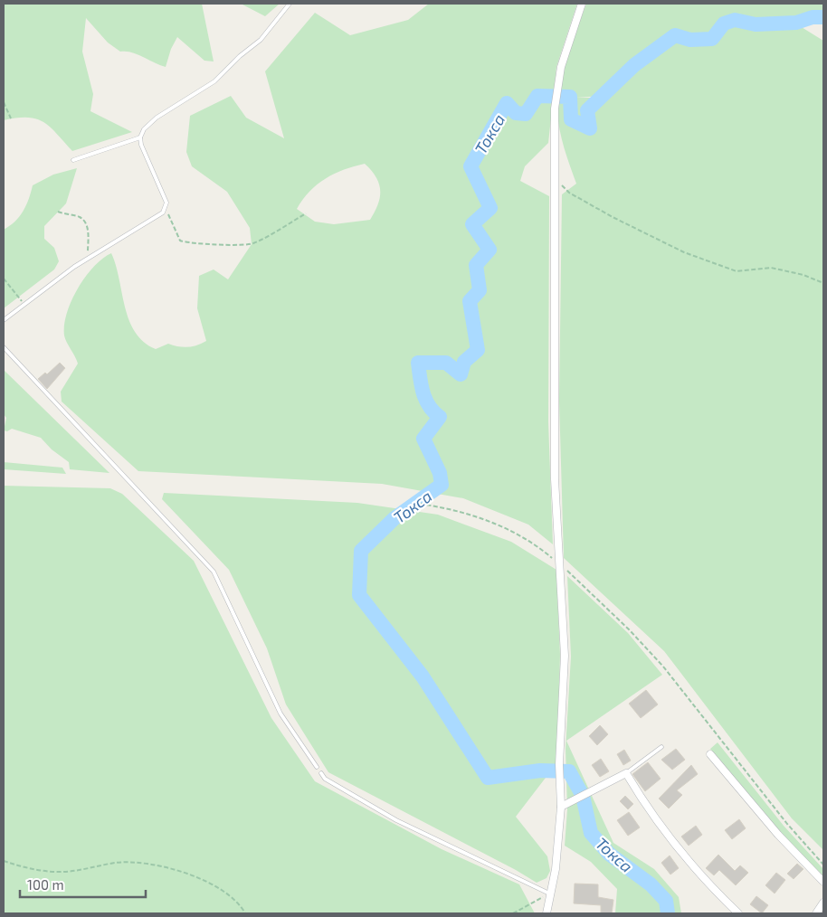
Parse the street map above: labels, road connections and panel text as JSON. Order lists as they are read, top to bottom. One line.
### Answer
{"water":["Токса"],"scale_bar":"100 m"}
